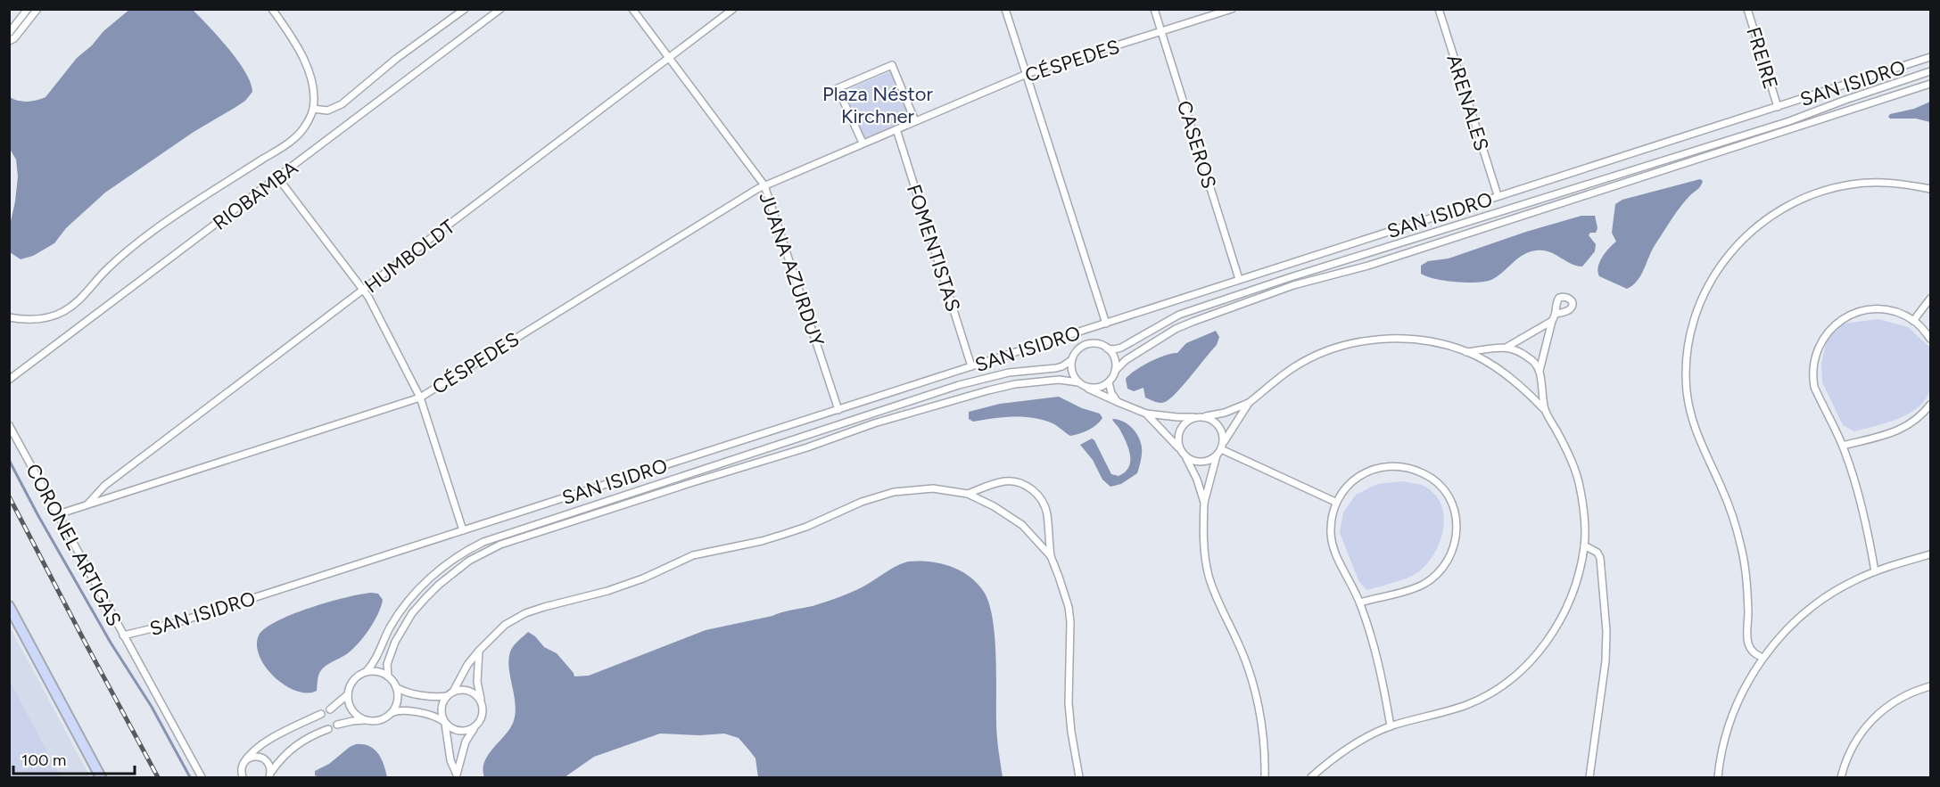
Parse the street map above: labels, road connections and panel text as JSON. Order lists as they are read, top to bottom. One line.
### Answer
{"streets":{"street":["FREIRE","CÉSPEDES","SAN ISIDRO","ARENALES","CASEROS","RIOBAMBA","FOMENTISTAS","HUMBOLDT","JUANA AZURDUY","CORONEL ARTIGAS"]},"crossings":[["FREIRE","SAN ISIDRO"],["CÉSPEDES","CASEROS"],["CÉSPEDES","FOMENTISTAS"],["CÉSPEDES","HUMBOLDT"],["CÉSPEDES","JUANA AZURDUY"],["CÉSPEDES","CORONEL ARTIGAS"],["SAN ISIDRO","ARENALES"],["SAN ISIDRO","CASEROS"],["SAN ISIDRO","FOMENTISTAS"],["SAN ISIDRO","JUANA AZURDUY"],["SAN ISIDRO","CORONEL ARTIGAS"],["HUMBOLDT","JUANA AZURDUY"]],"parks":["Plaza Néstor Kirchner"],"scale_bar":"100 m"}
